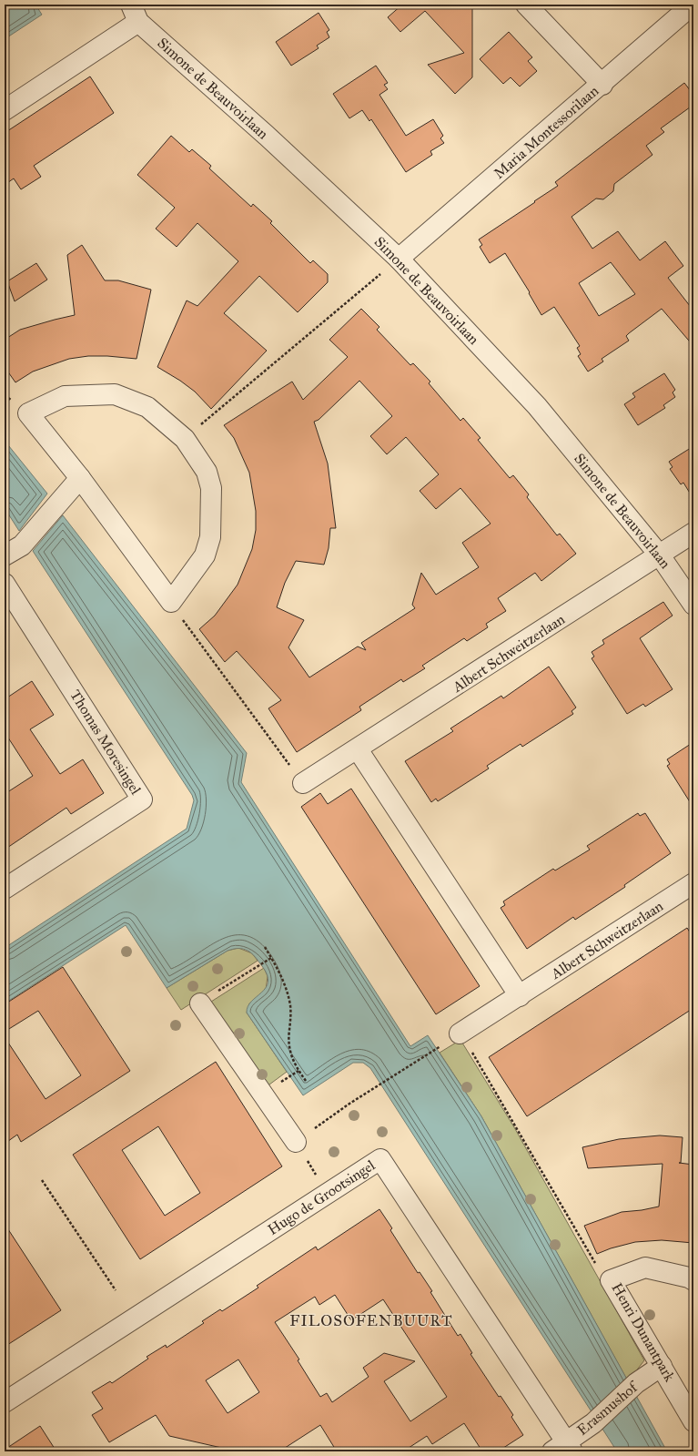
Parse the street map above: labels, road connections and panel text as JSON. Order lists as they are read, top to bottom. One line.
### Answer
{"streets":{"street":["Simone de Beauvoirlaan","Maria Montessorilaan","Albert Schweitzerlaan","Thomas Moresingel","Hugo de Grootsingel","Henri Dunantpark","Erasmushof"]},"crossings":[["Simone de Beauvoirlaan","Maria Montessorilaan"],["Simone de Beauvoirlaan","Albert Schweitzerlaan"],["Hugo de Grootsingel","Erasmushof"],["Henri Dunantpark","Erasmushof"]],"districts":["FILOSOFENBUURT"]}
